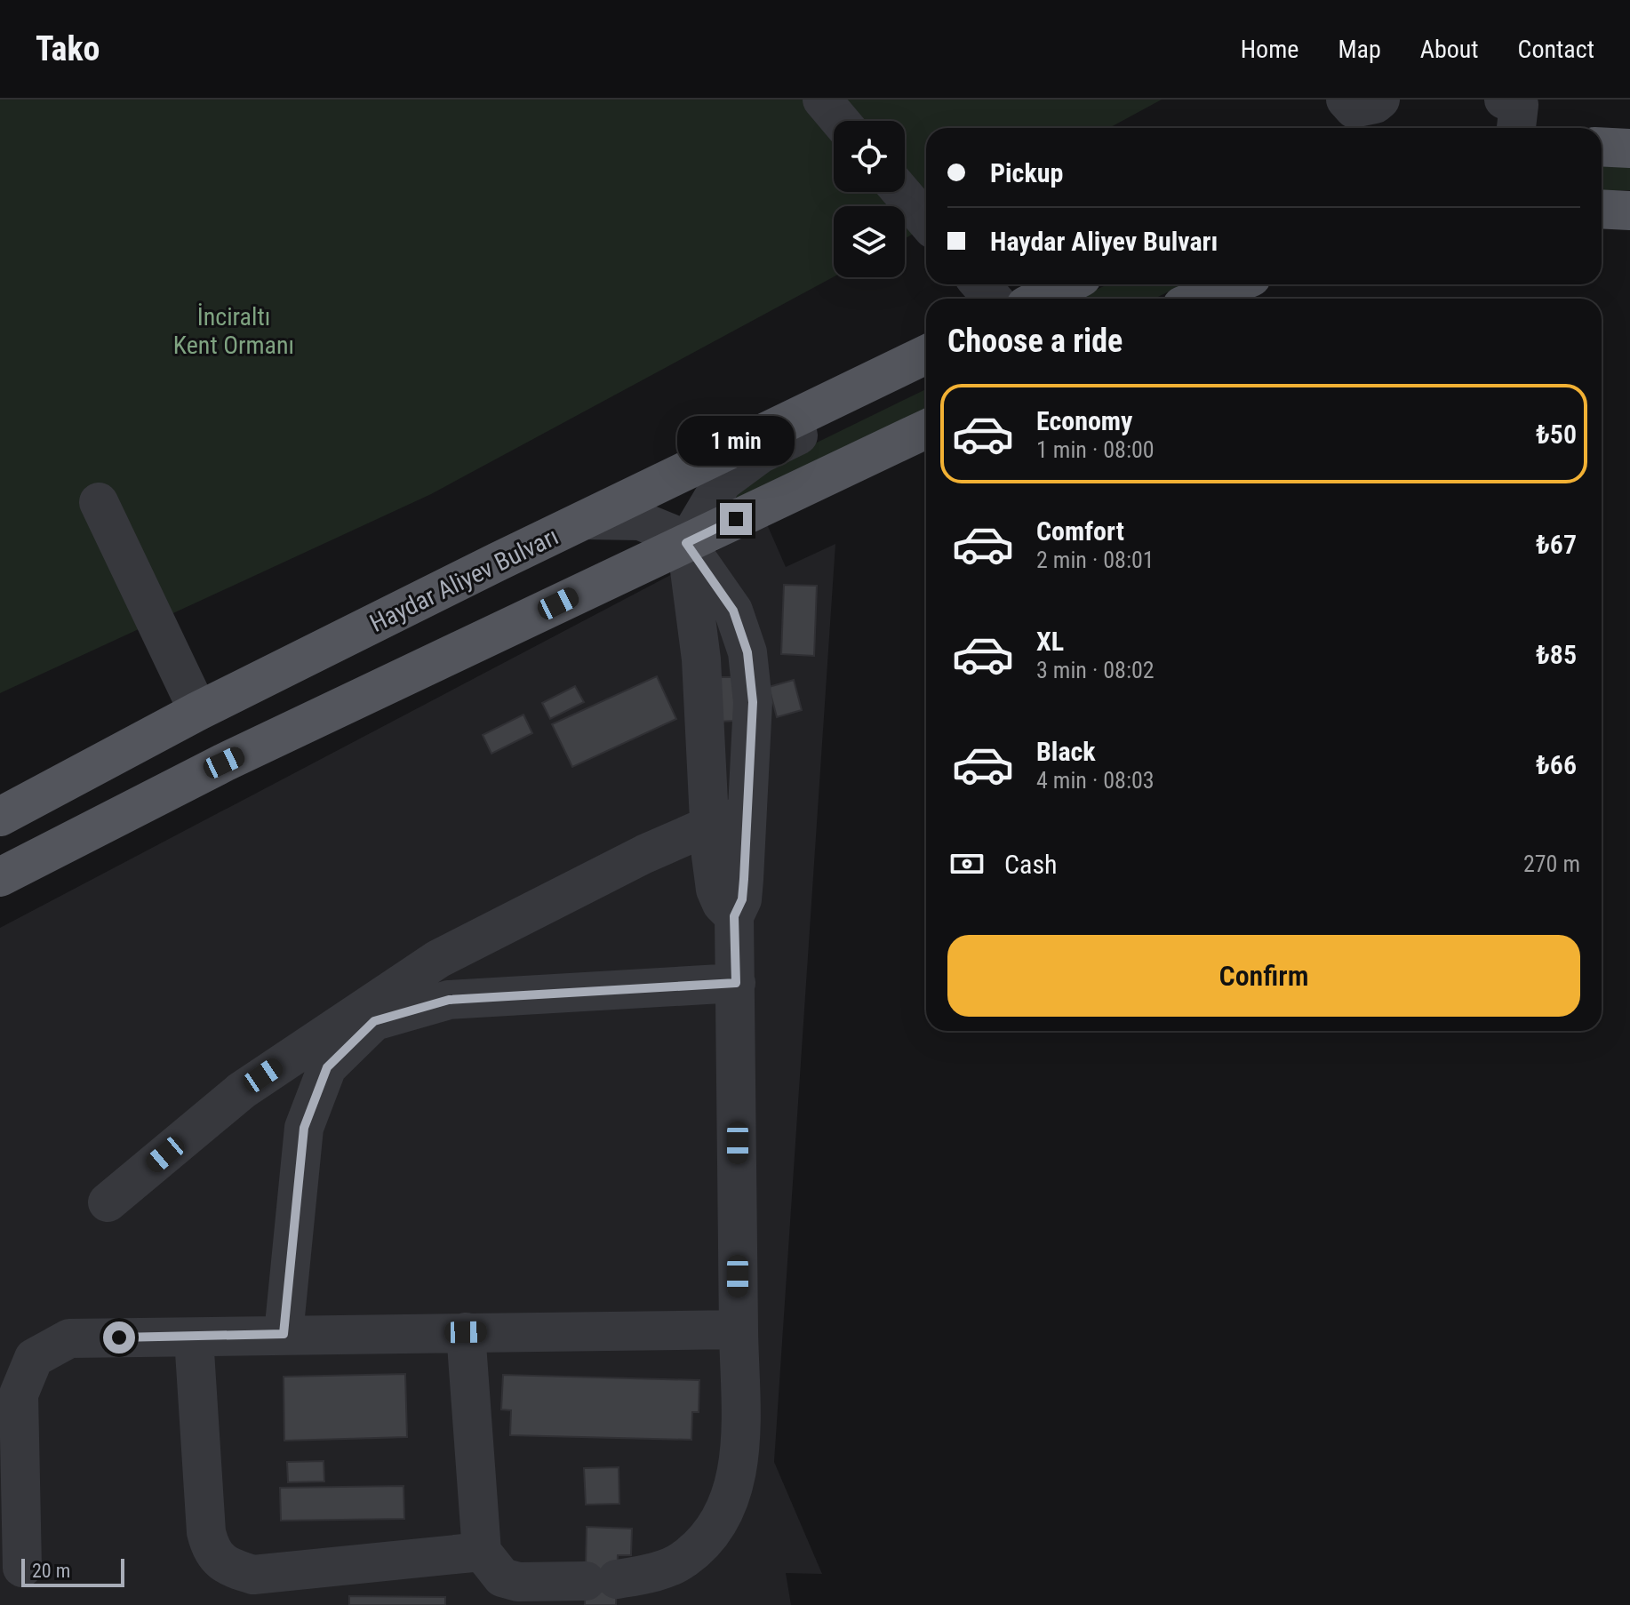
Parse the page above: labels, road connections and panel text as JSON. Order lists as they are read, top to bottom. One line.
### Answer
{"streets":{"main road":["Haydar Aliyev Bulvarı"]},"parks":["İnciraltı Kent Ormanı"],"scale_bar":"20 m","page":{"header":"Tako","nav":["Home","Map","About","Contact"],"banner":["Pickup","Haydar Aliyev Bulvarı"],"heading":"Choose a ride","list":[{"name":"Economy","note":"1 min · 08:00","value":"₺50"},{"name":"Comfort","note":"2 min · 08:01","value":"₺67"},{"name":"XL","note":"3 min · 08:02","value":"₺85"},{"name":"Black","note":"4 min · 08:03","value":"₺66"}],"bubble":"1 min","pay":["Cash","270 m"],"buttons":"Confirm","scale":"20 m"}}
